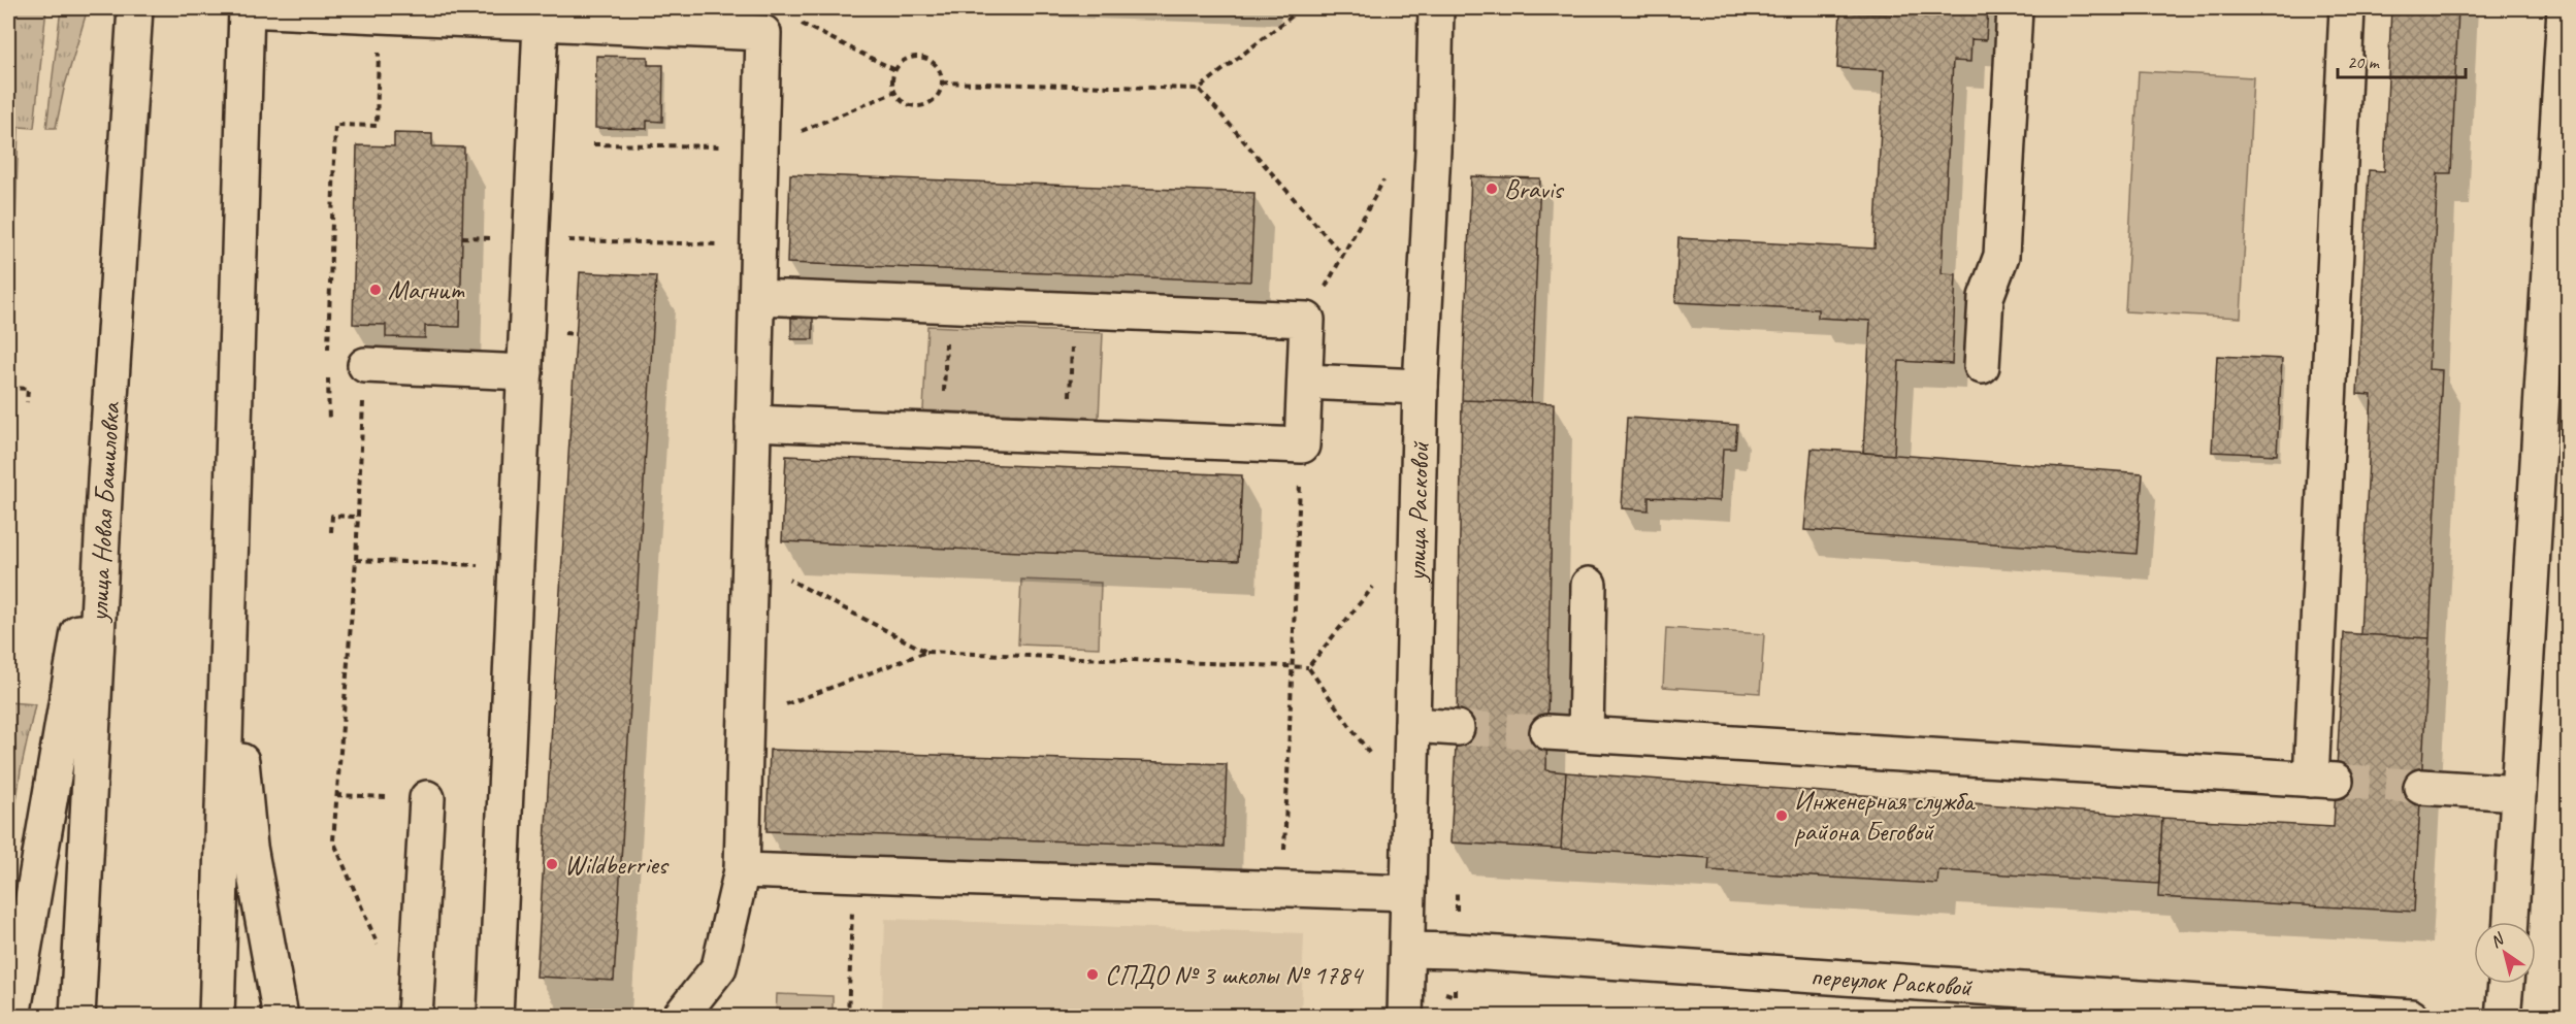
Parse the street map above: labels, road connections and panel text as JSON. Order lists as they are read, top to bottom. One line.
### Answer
{"streets":{"main road":["улица Новая Башиловка","улица Расковой","переулок Расковой"]},"crossings":[["улица Расковой","переулок Расковой"]],"places":["Bravis","Магнит","Инженерная служба района Беговой","Wildberries","СПДО № 3 школы № 1784"],"scale_bar":"20 m","north":"top left"}
